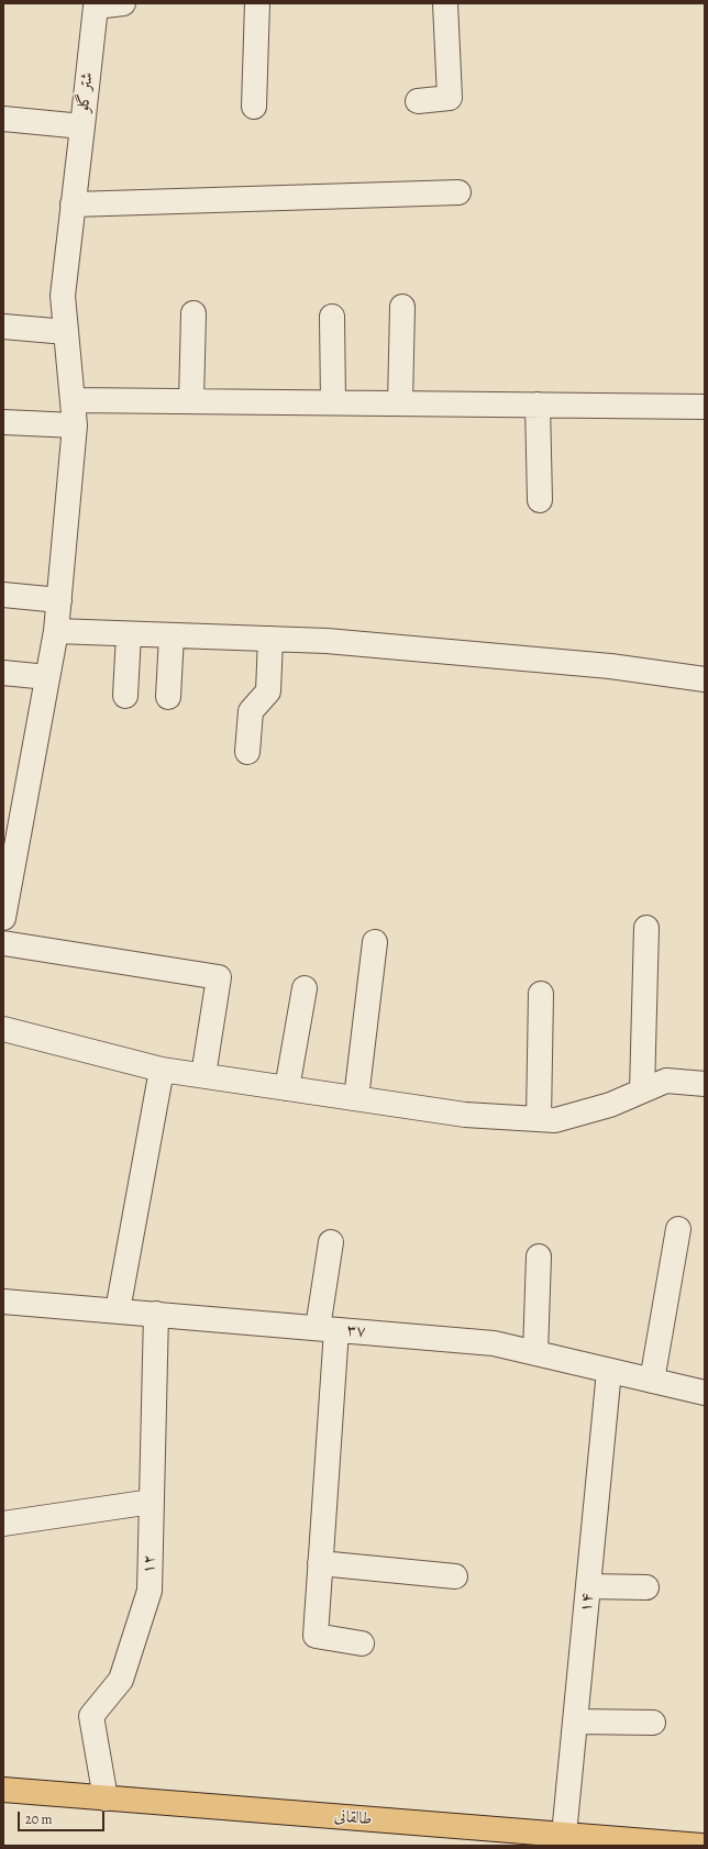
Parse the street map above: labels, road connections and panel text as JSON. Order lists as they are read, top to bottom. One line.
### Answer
{"streets":{"main road":["طالقانی"],"street":["شتر گلو","۳۷","۱۲","۱۴"]},"crossings":[["۳۷","۱۲"],["۳۷","۱۴"],["۱۲","طالقانی"],["۱۴","طالقانی"]],"scale_bar":"20 m"}
